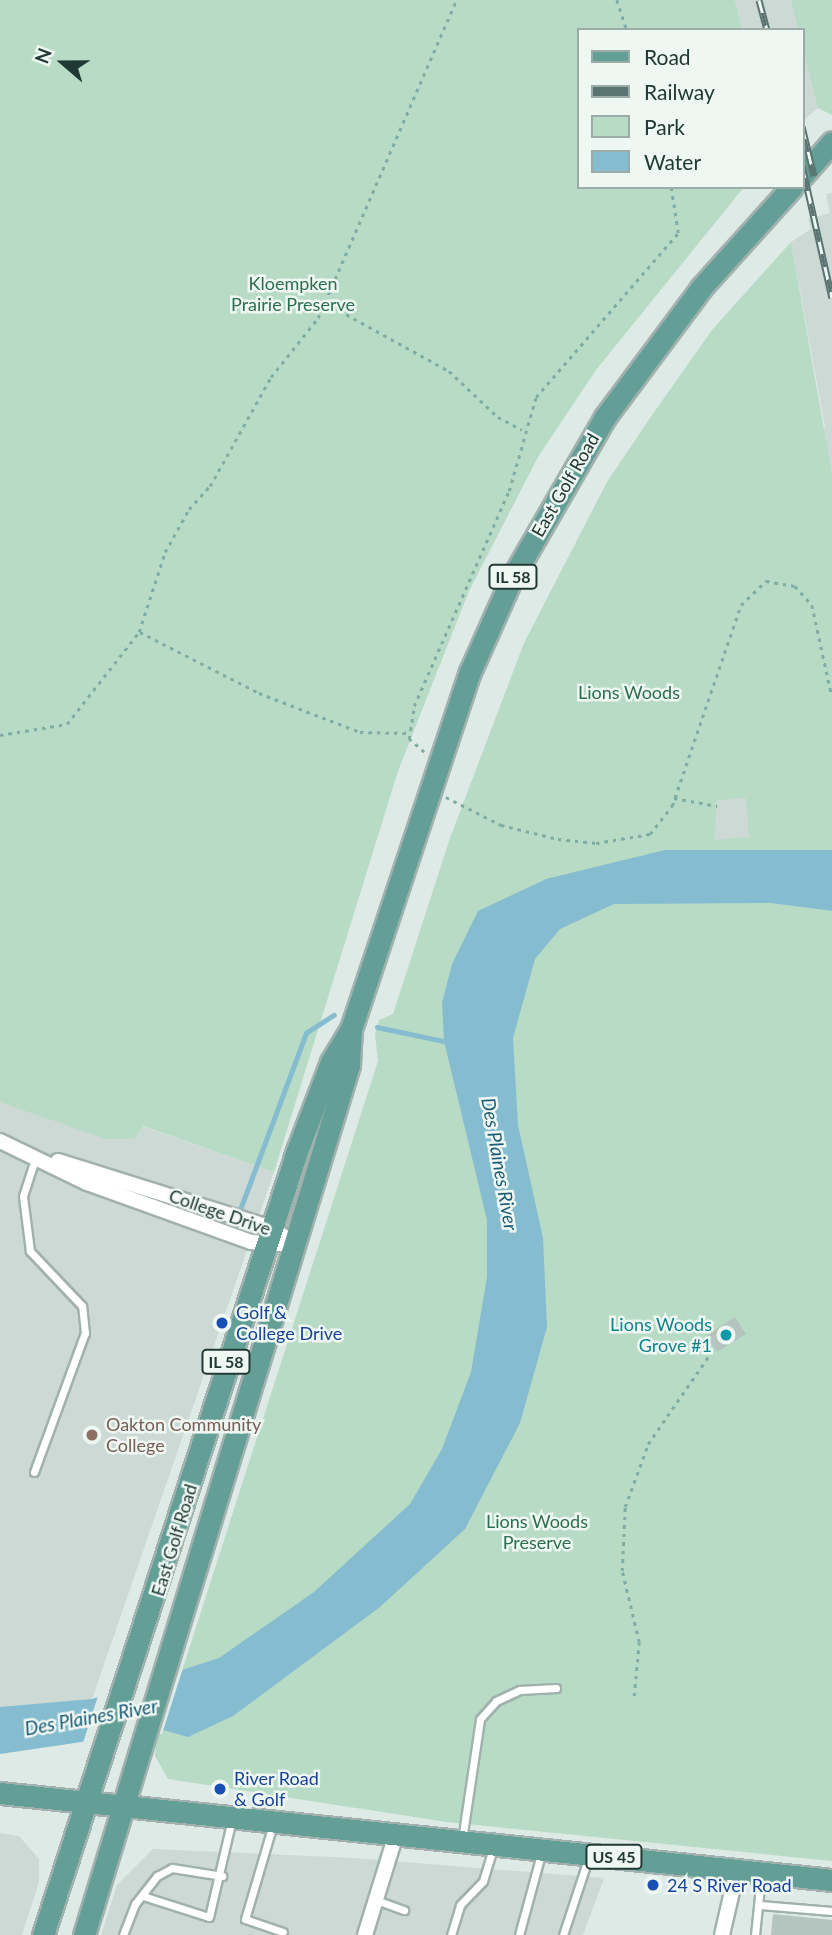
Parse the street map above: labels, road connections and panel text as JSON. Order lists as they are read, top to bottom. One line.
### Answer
{"streets":{"main road":["East Golf Road","IL 58","US 45"],"street":["College Drive"]},"crossings":[["East Golf Road","College Drive"],["East Golf Road","US 45"]],"water":["Des Plaines River"],"parks":["Kloempken Prairie Preserve","Lions Woods","Lions Woods Preserve"],"places":["Golf & College Drive","Lions Woods Grove #1","Oakton Community College","River Road & Golf","24 S River Road"],"legend":["Road","Railway","Park","Water"],"north":"left"}
